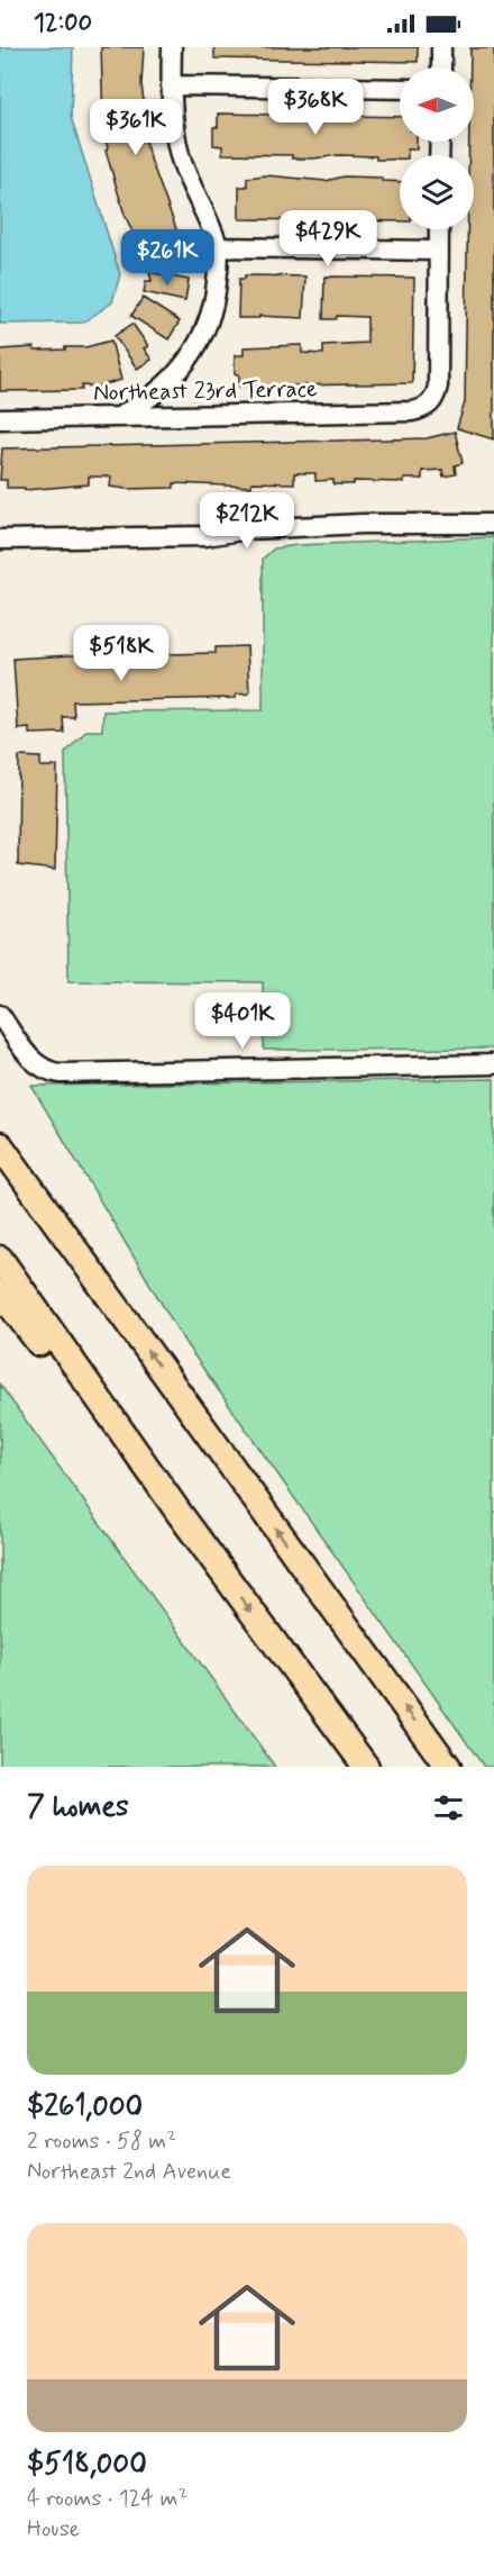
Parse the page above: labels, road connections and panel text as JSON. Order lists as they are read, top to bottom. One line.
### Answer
{"streets":{"street":["Northeast 23rd Terrace"]},"north":"left","page":{"status":"12:00","price":["$368K","$361K","$429K","$261K","$212K","$518K","$401K"],"heading":"7 homes","list":[{"name":"$261,000","note":"2 rooms · 58 m² · Northeast 2nd Avenue"},{"name":"$518,000","note":"4 rooms · 124 m² · House"}]}}
